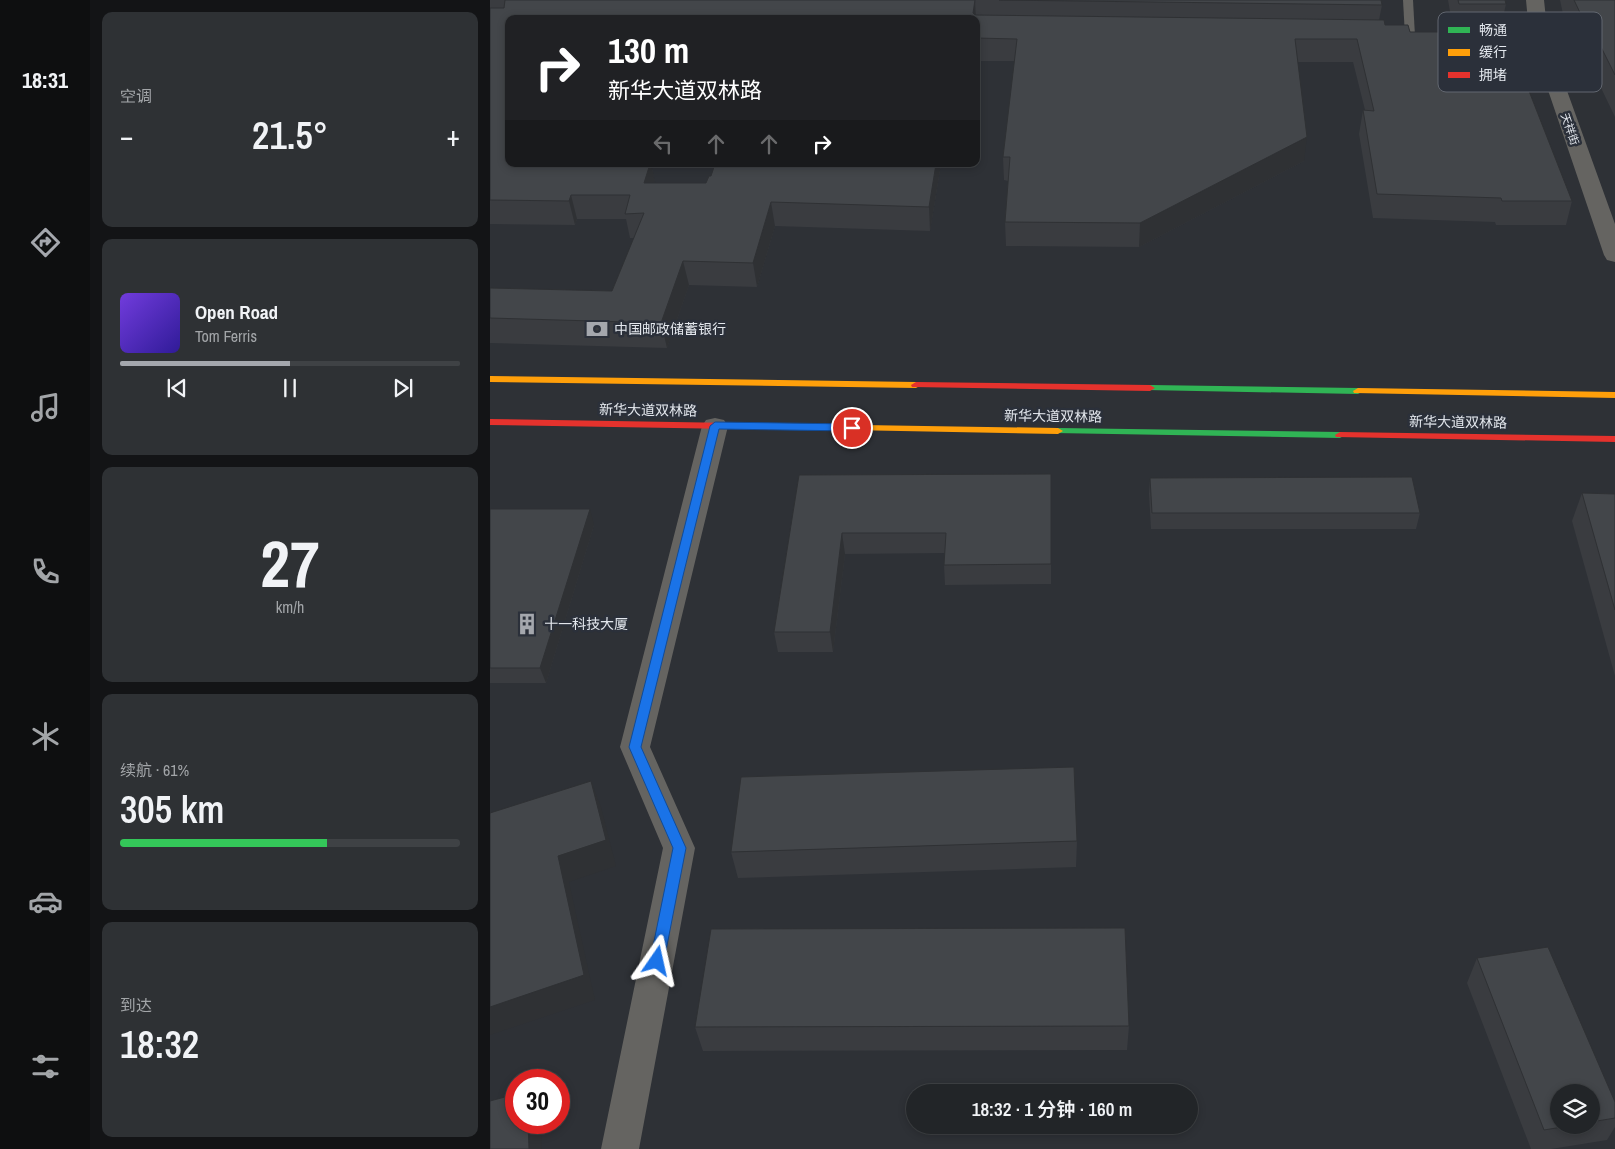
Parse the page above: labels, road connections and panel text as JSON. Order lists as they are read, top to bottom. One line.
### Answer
{"streets":{"main road":["新华大道双林路"],"street":["天祥街"]},"places":{"bank":["中国邮政储蓄银行"],"building":["十一科技大厦"]},"legend":["畅通","缓行","拥堵"],"page":{"tabs":"18:31","tile":["空调",["27","km/h"],["续航 · 61%","305 km"],["到达","18:32"]],"turn":["130 m","新华大道双林路"],"heat":["−","21.5°","+"],"song":["Open Road","Tom Ferris"],"limit":"30","trip":"18:32 · 1 分钟 · 160 m"}}
